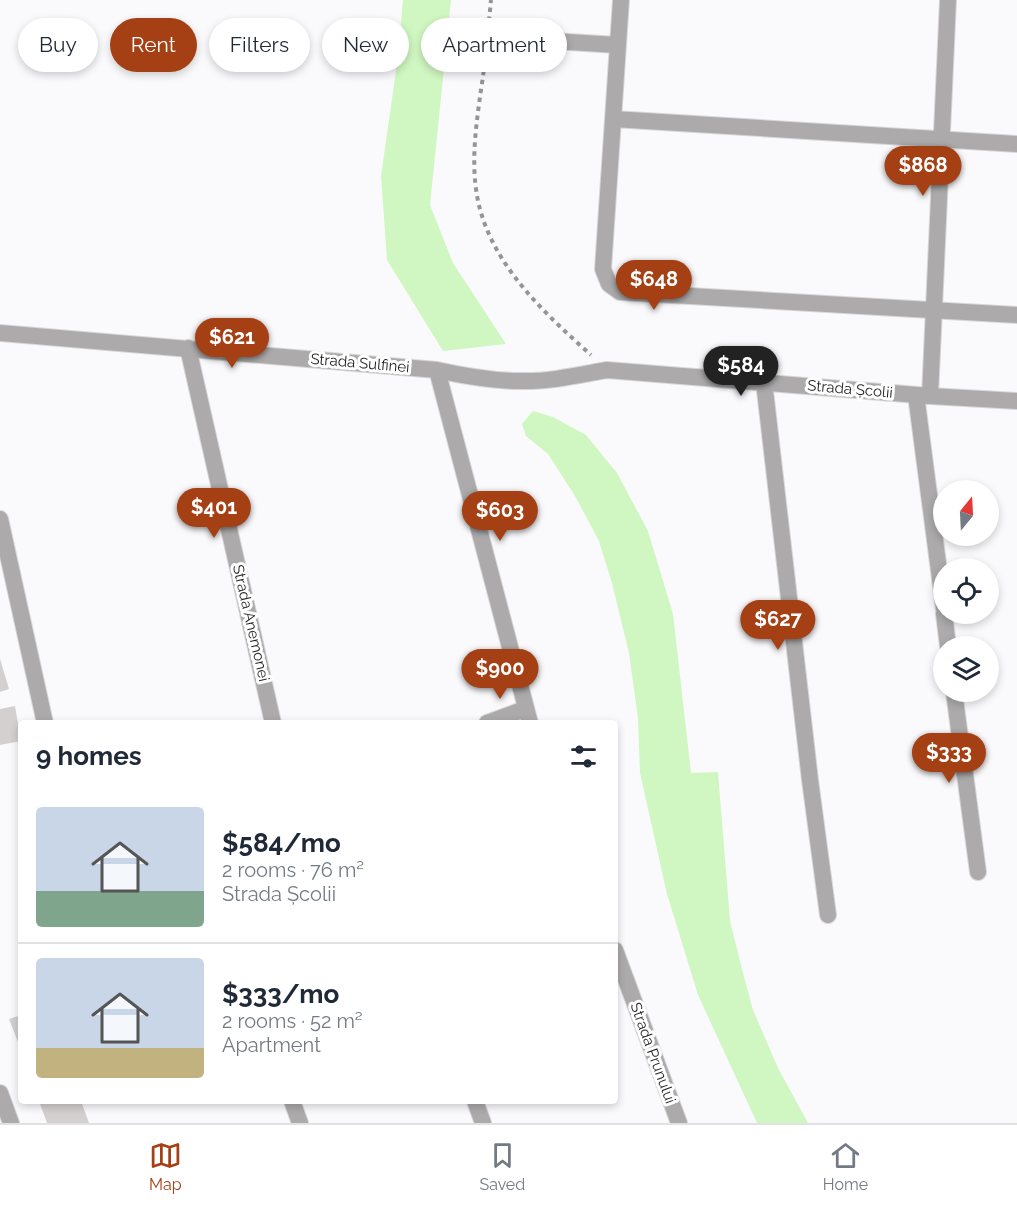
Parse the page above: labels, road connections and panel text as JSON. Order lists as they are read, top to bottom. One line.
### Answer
{"streets":{"street":["Strada Sulfinei","Strada Școlii","Strada Anemonei","Strada Prunului"]},"crossings":[["Strada Sulfinei","Strada Școlii"],["Strada Sulfinei","Strada Anemonei"]],"north":"top","page":{"chip":["Buy","Rent","Filters","New","Apartment"],"price":["$868","$648","$621","$584","$401","$603","$627","$900","$333"],"heading":"9 homes","list":[{"name":"$584/mo","note":"2 rooms · 76 m² · Strada Școlii"},{"name":"$333/mo","note":"2 rooms · 52 m² · Apartment"}],"tabs":["Map","Saved","Home"]}}
